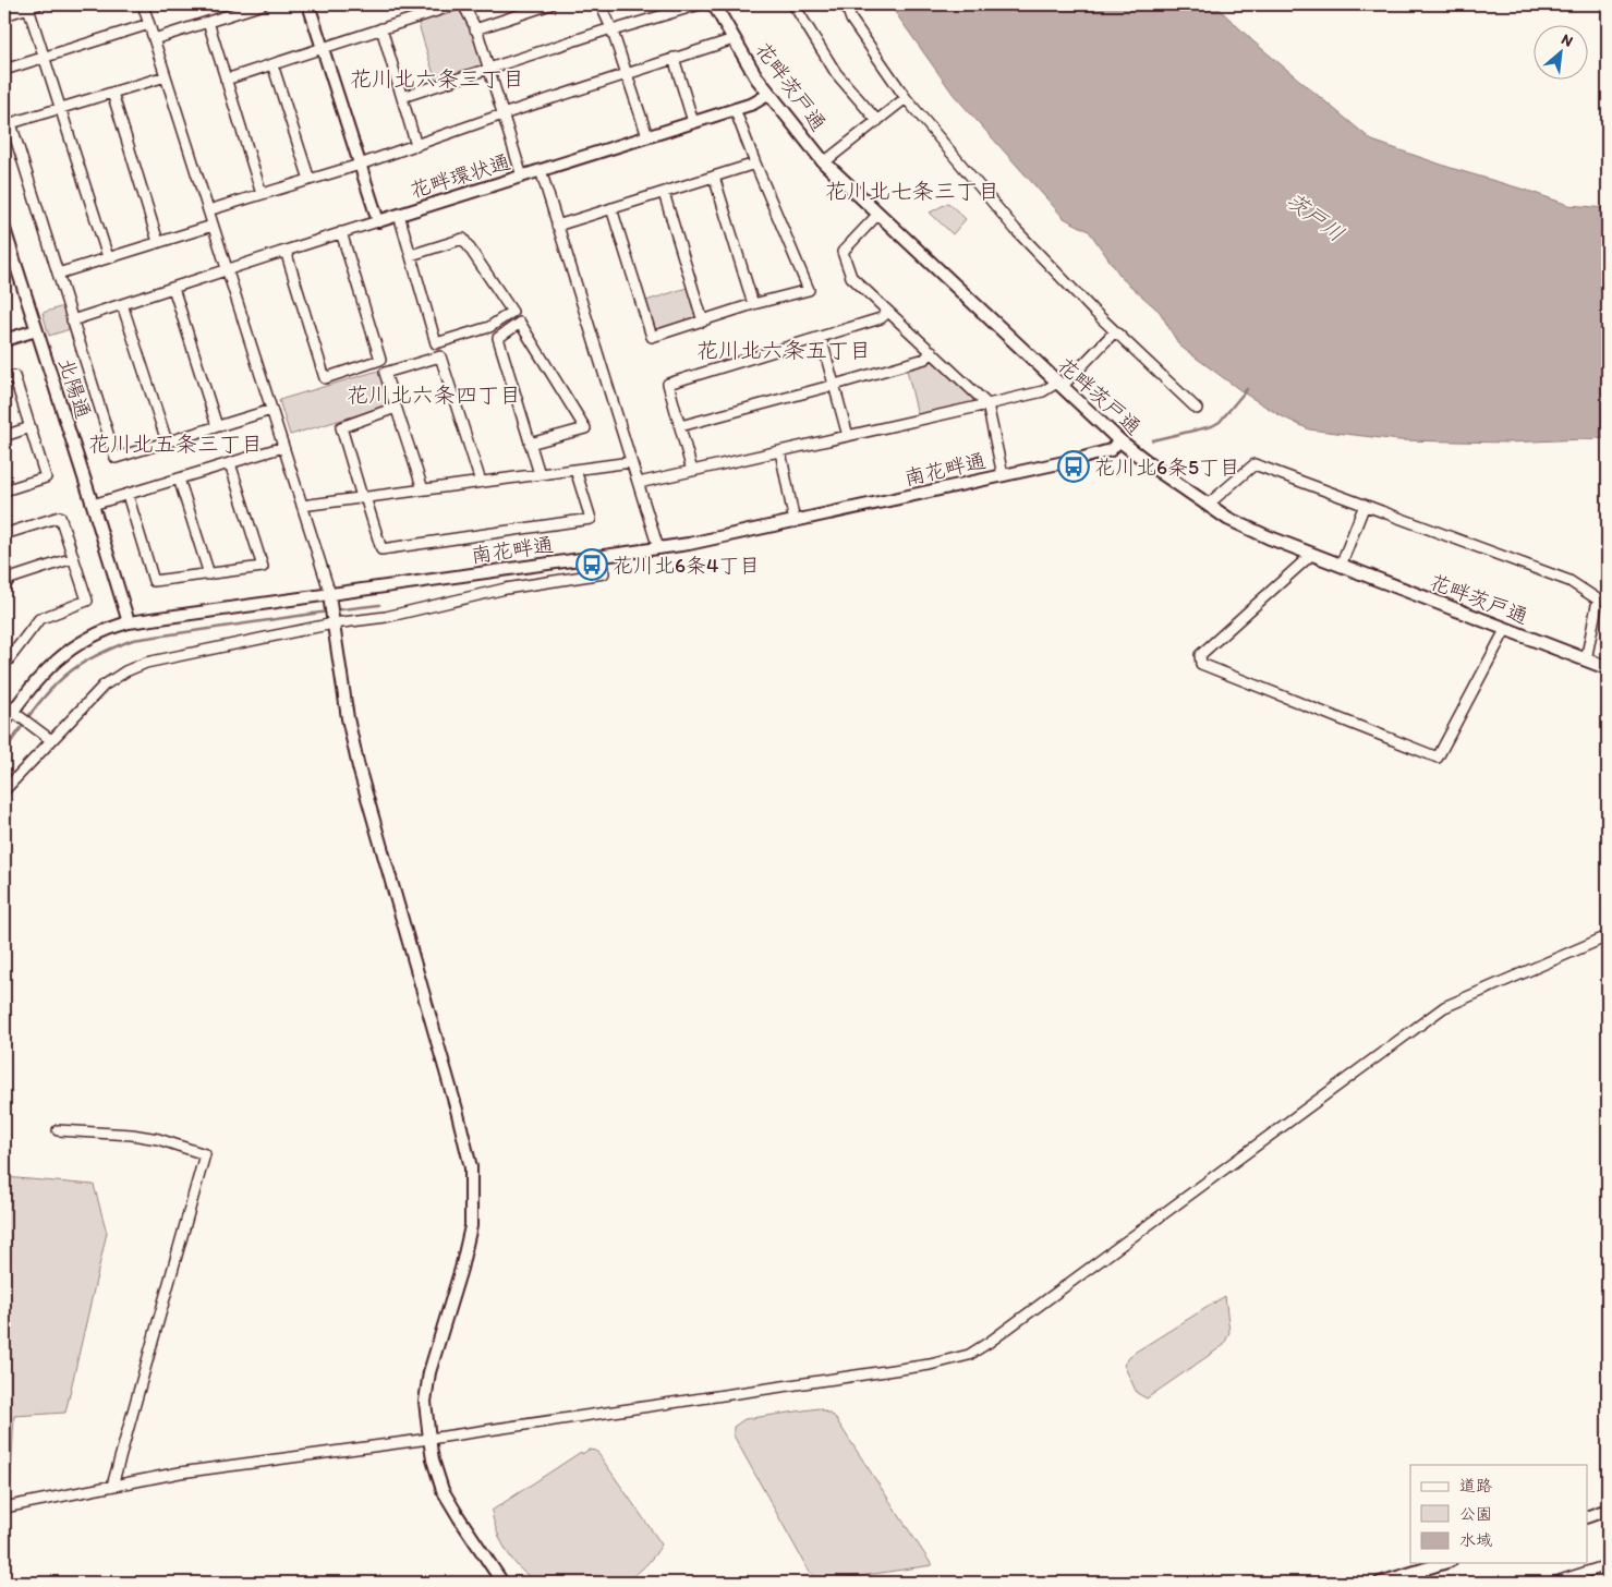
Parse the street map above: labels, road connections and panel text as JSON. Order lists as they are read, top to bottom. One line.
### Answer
{"streets":{"main road":["花畔茨戸通"],"street":["花畔環状通","北陽通","南花畔通"]},"crossings":[["花畔茨戸通","花畔環状通"],["花畔茨戸通","南花畔通"],["北陽通","南花畔通"]],"districts":["花川北六条三丁目","花川北七条三丁目","花川北六条五丁目","花川北六条四丁目","花川北五条三丁目"],"water":["茨戸川"],"places":{"bus stop":["花川北6条5丁目","花川北6条4丁目"]},"legend":["道路","公園","水域"],"north":"top right"}
